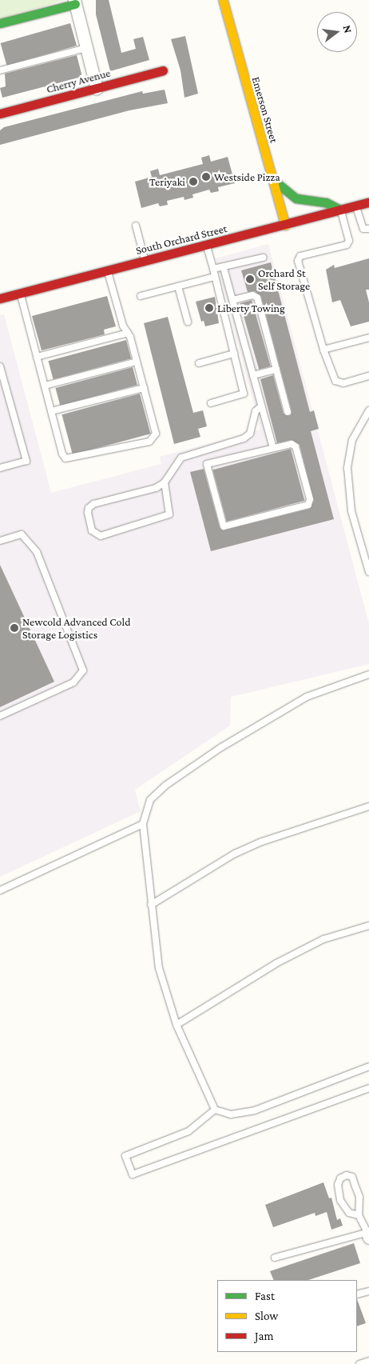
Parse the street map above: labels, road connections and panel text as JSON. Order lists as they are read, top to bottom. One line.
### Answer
{"streets":{"main road":["Cherry Avenue","Emerson Street","South Orchard Street"]},"crossings":[["Emerson Street","South Orchard Street"]],"places":["Westside Pizza","Teriyaki","Orchard St Self Storage","Liberty Towing","Newcold Advanced Cold Storage Logistics"],"legend":["Fast","Slow","Jam"],"north":"right"}
